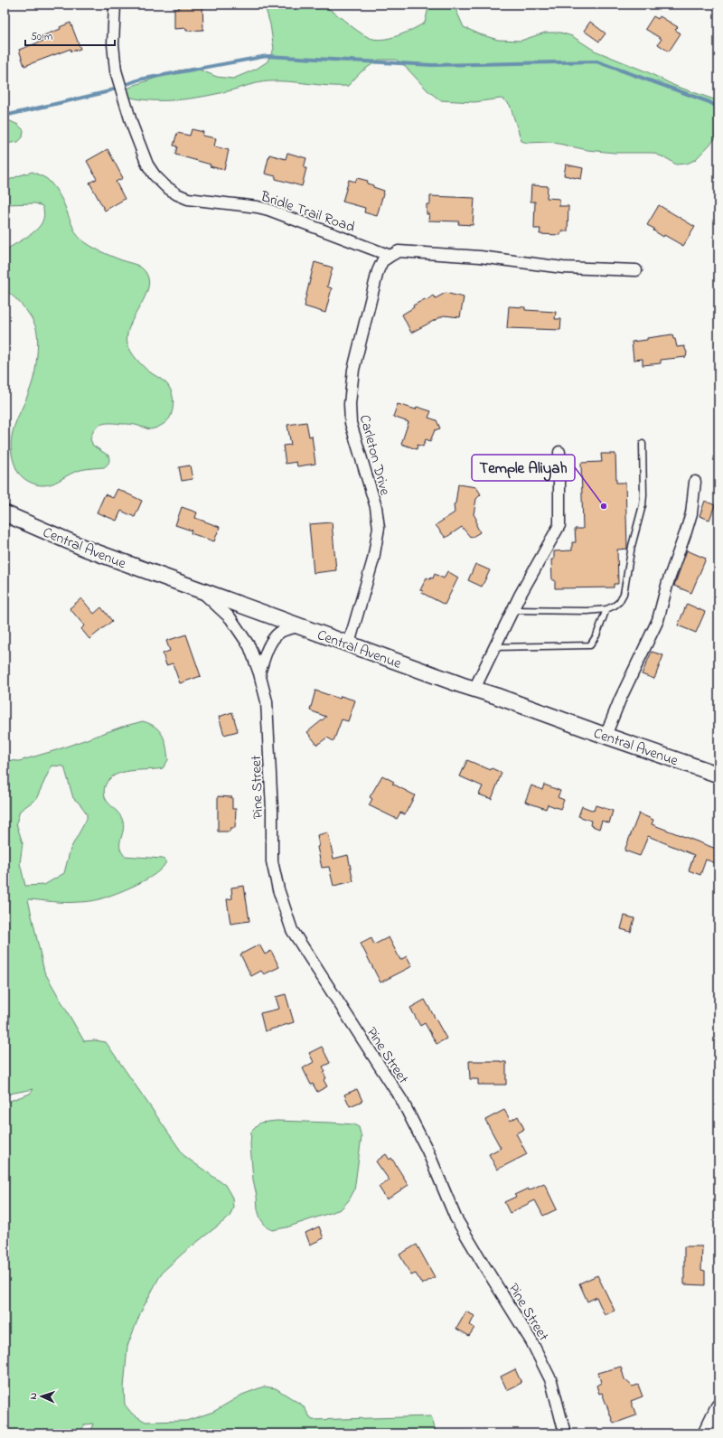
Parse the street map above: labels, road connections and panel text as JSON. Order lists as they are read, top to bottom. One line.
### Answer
{"streets":{"main road":["Central Avenue"],"street":["Bridle Trail Road","Carleton Drive","Pine Street"]},"crossings":[["Bridle Trail Road","Carleton Drive"],["Carleton Drive","Central Avenue"],["Central Avenue","Pine Street"]],"places":["Temple Aliyah"],"scale_bar":"50 m","north":"left"}
